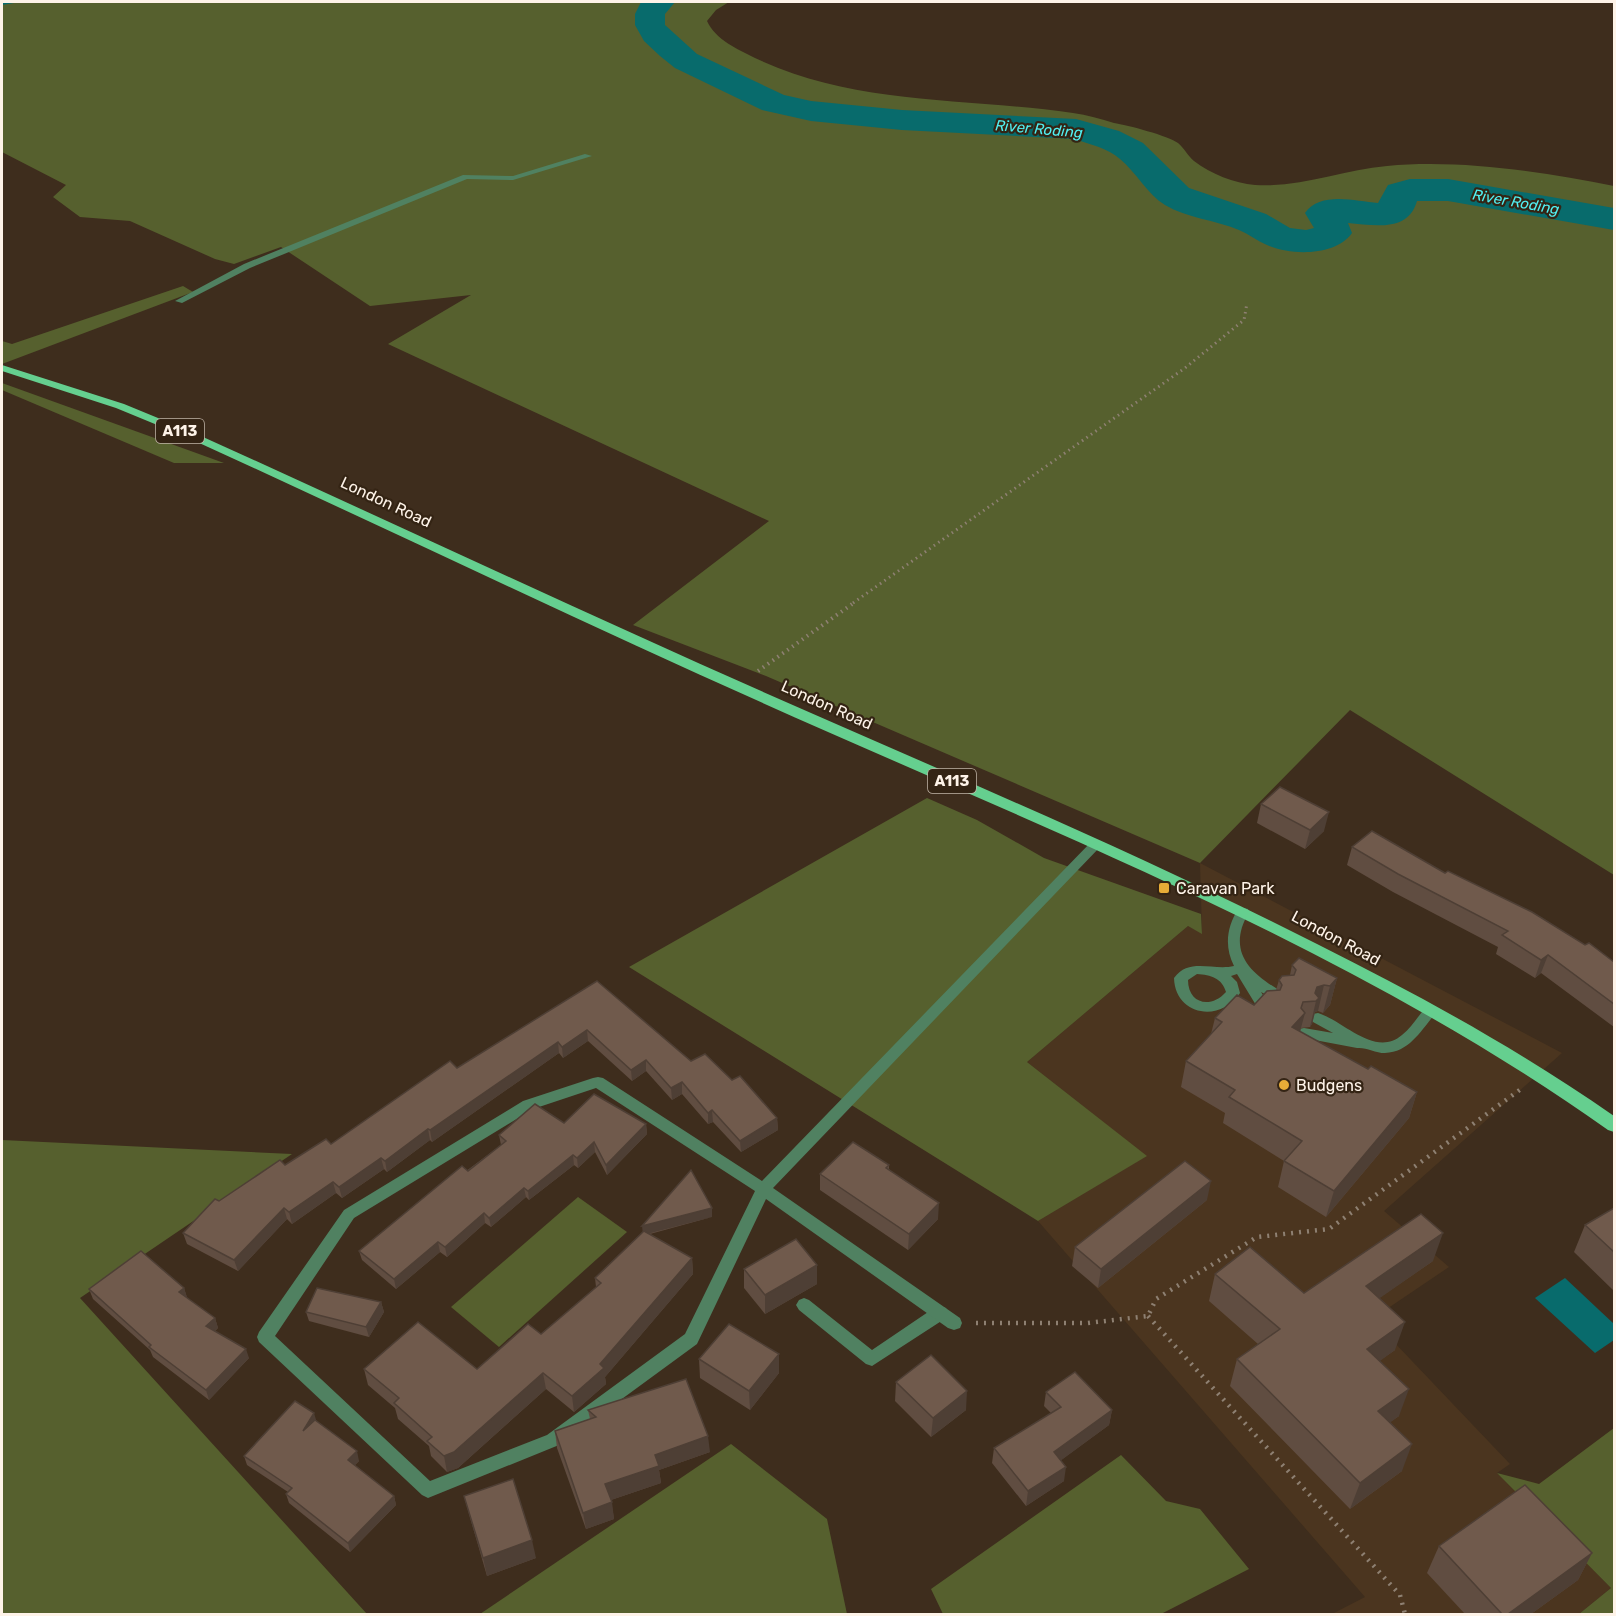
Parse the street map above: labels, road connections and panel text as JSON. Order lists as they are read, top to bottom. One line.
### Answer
{"streets":{"main road":["A113","London Road"]},"water":["River Roding"],"places":{"transit":["Caravan Park"],"other":["Budgens"]}}
